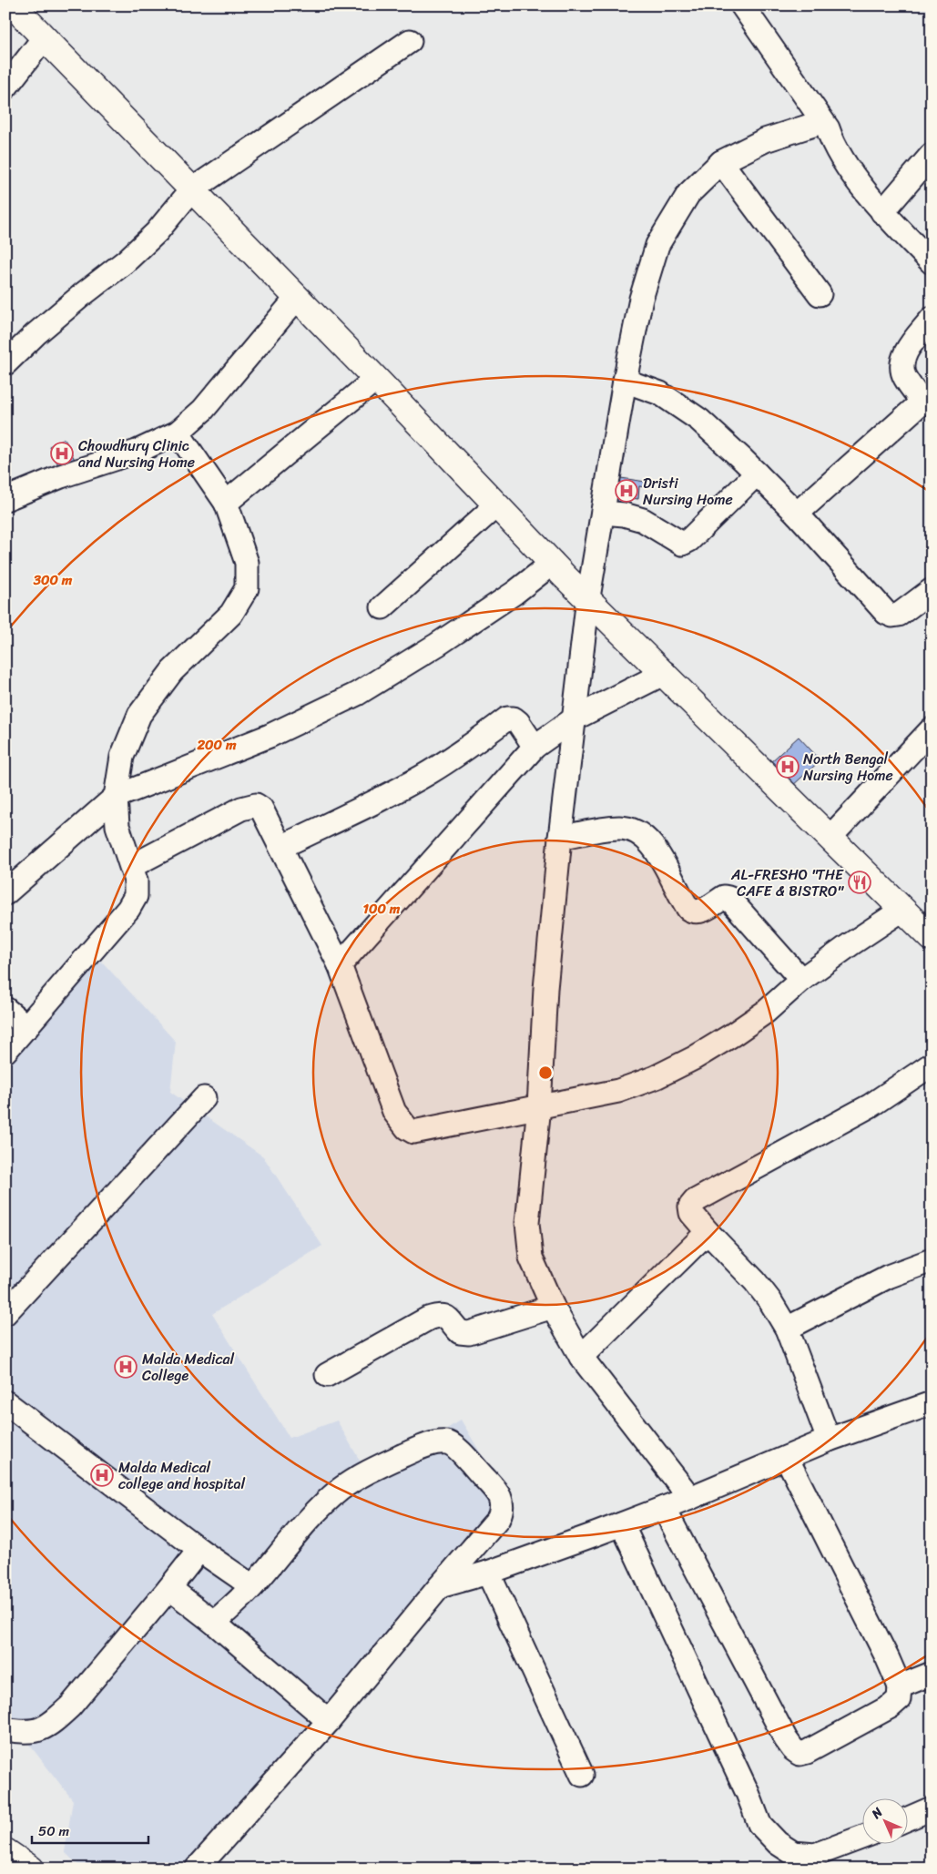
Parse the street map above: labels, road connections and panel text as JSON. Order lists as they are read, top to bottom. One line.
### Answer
{"places":{"hospital":["Chowdhury Clinic and Nursing Home","Dristi Nursing Home","North Bengal Nursing Home","Malda Medical College","Malda Medical college and hospital"],"restaurant":["AL-FRESHO \"THE CAFE & BISTRO\""]},"scale_bar":"50 m","north":"top left","rings":["300 m","200 m","100 m"]}
